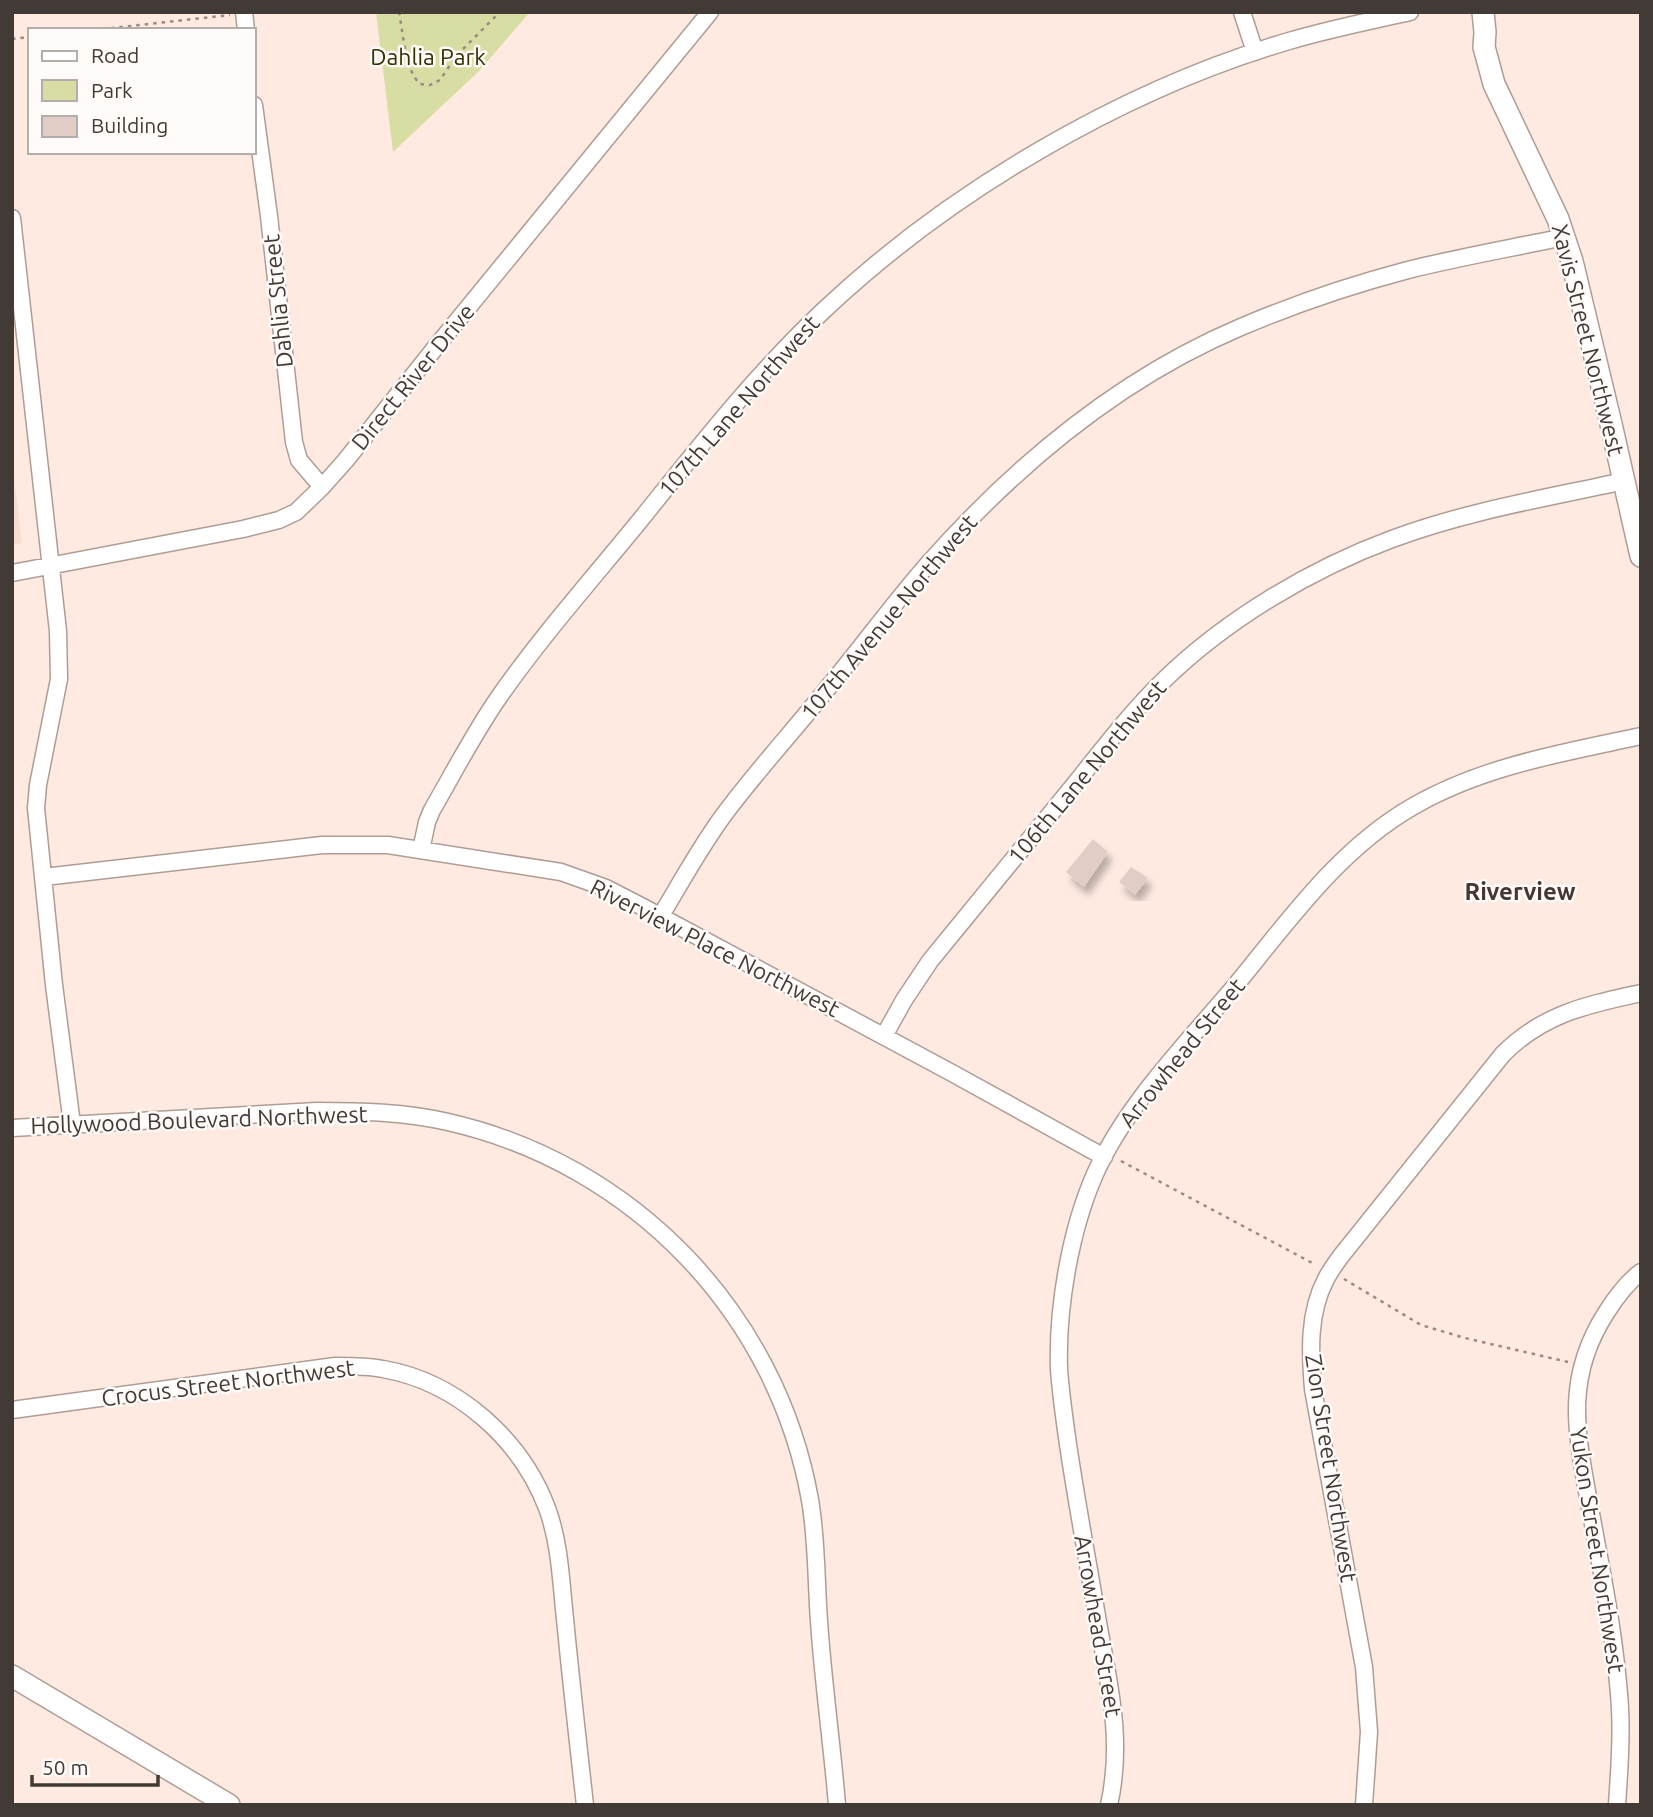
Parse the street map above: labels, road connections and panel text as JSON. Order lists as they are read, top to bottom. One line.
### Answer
{"streets":{"street":["Dahlia Street","Xavis Street Northwest","Direct River Drive","107th Lane Northwest","107th Avenue Northwest","106th Lane Northwest","Riverview Place Northwest","Arrowhead Street","Hollywood Boulevard Northwest","Crocus Street Northwest","Zion Street Northwest","Yukon Street Northwest"]},"crossings":[["Dahlia Street","Direct River Drive"],["Xavis Street Northwest","107th Avenue Northwest"],["Xavis Street Northwest","106th Lane Northwest"],["107th Lane Northwest","Riverview Place Northwest"],["107th Avenue Northwest","Riverview Place Northwest"],["106th Lane Northwest","Riverview Place Northwest"],["Riverview Place Northwest","Arrowhead Street"]],"districts":["Riverview"],"parks":["Dahlia Park"],"legend":["Road","Park","Building"],"scale_bar":"50 m"}
